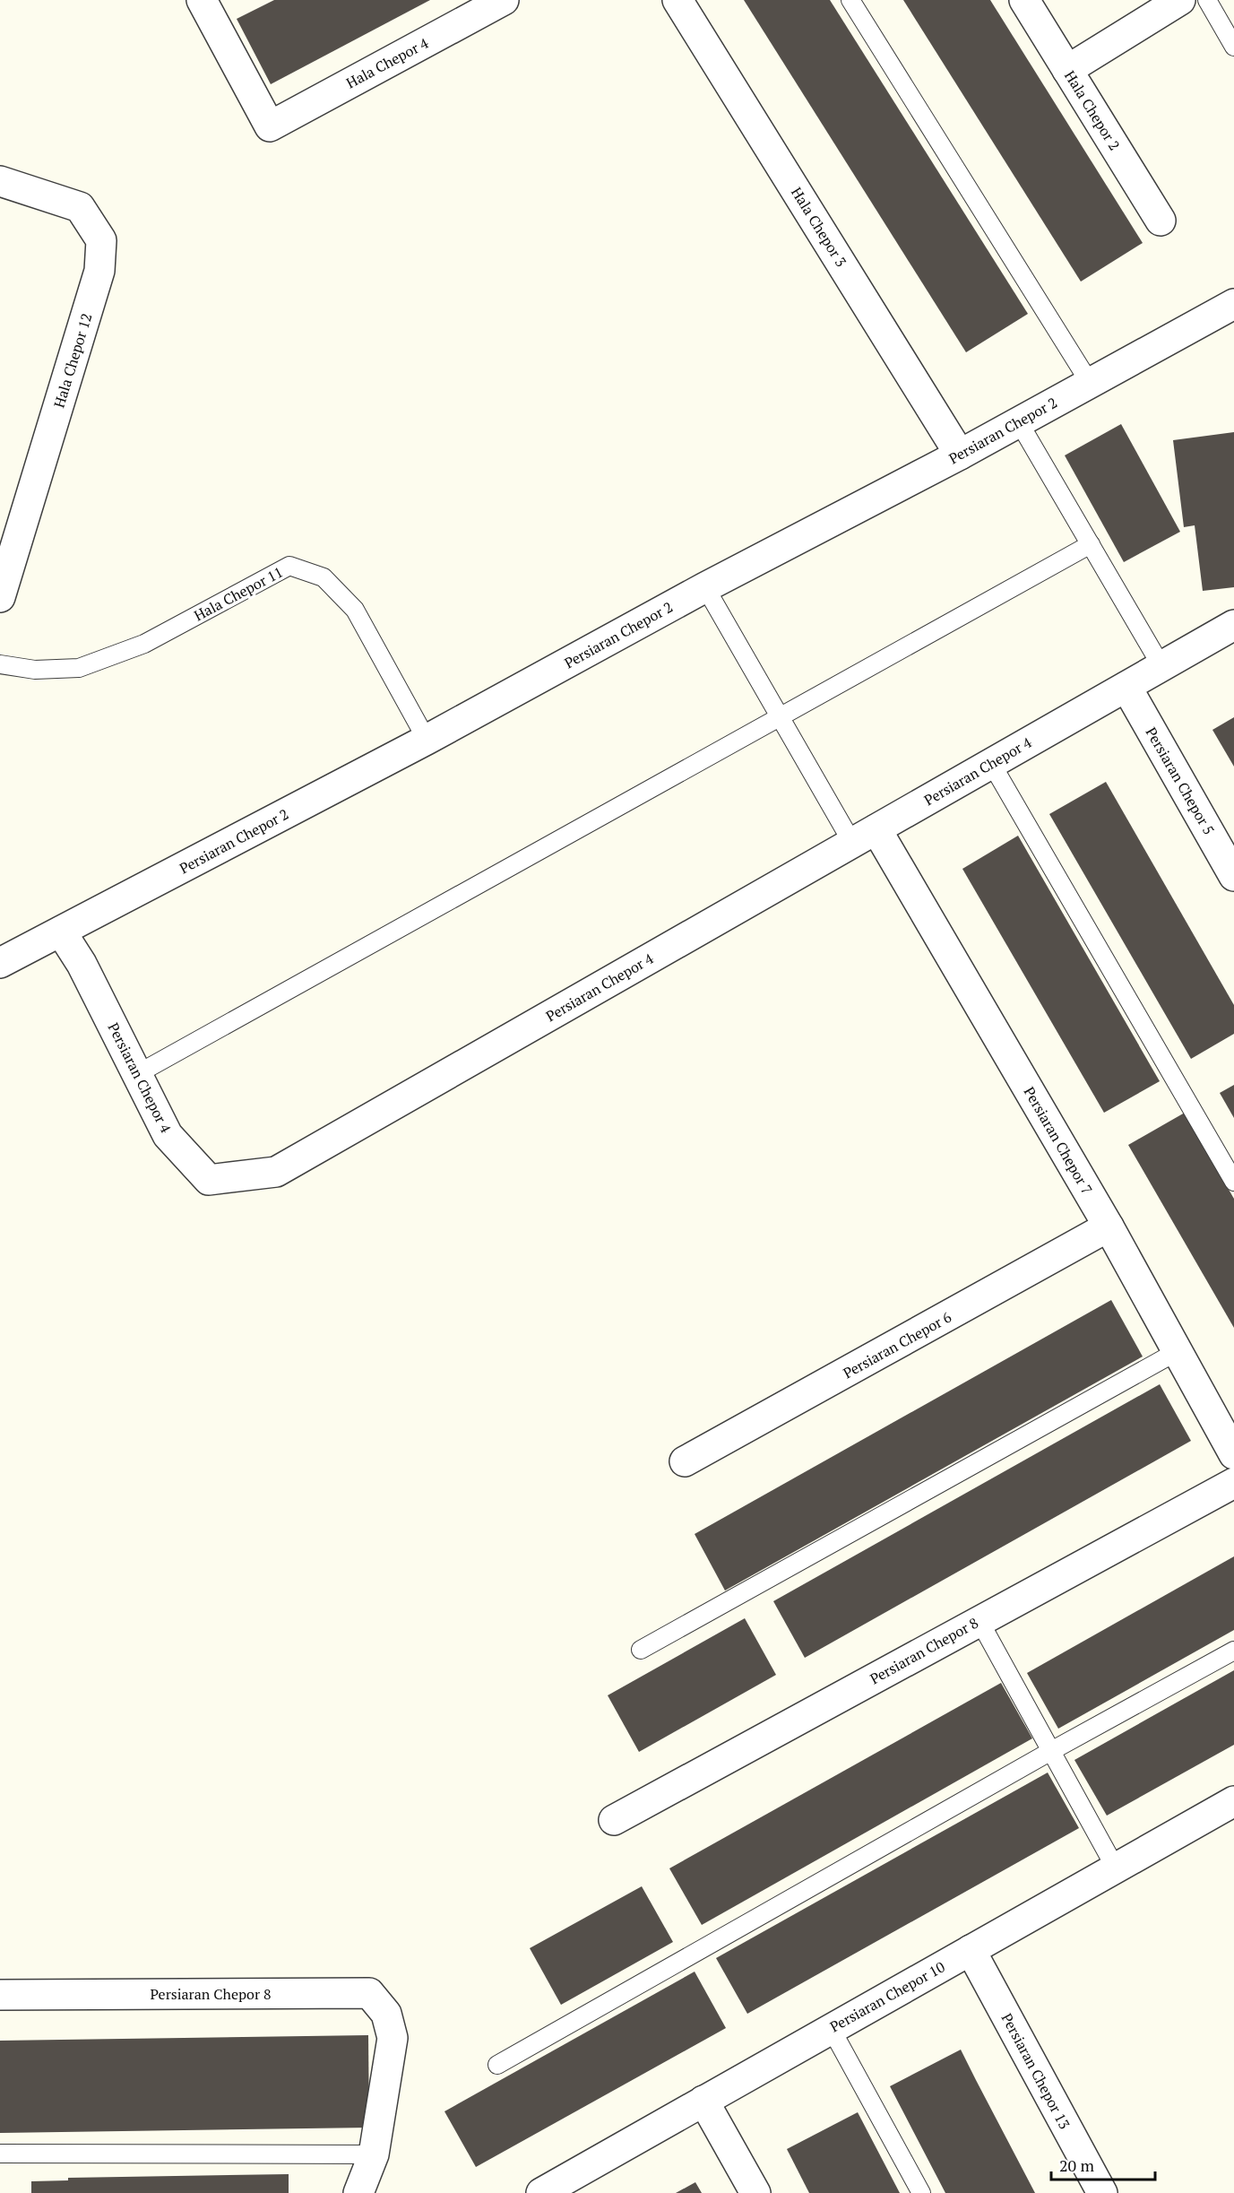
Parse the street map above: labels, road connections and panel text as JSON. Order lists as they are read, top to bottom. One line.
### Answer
{"streets":{"street":["Hala Chepor 4","Hala Chepor 2","Hala Chepor 3","Hala Chepor 12","Persiaran Chepor 2","Persiaran Chepor 4","Persiaran Chepor 5","Persiaran Chepor 7","Persiaran Chepor 6","Persiaran Chepor 8","Persiaran Chepor 10","Persiaran Chepor 13"],"lane":["Hala Chepor 11"]},"crossings":[["Hala Chepor 3","Persiaran Chepor 2"],["Persiaran Chepor 2","Hala Chepor 11"],["Persiaran Chepor 2","Persiaran Chepor 4"],["Persiaran Chepor 4","Persiaran Chepor 5"],["Persiaran Chepor 4","Persiaran Chepor 7"],["Persiaran Chepor 7","Persiaran Chepor 6"],["Persiaran Chepor 10","Persiaran Chepor 13"]],"scale_bar":"20 m"}
